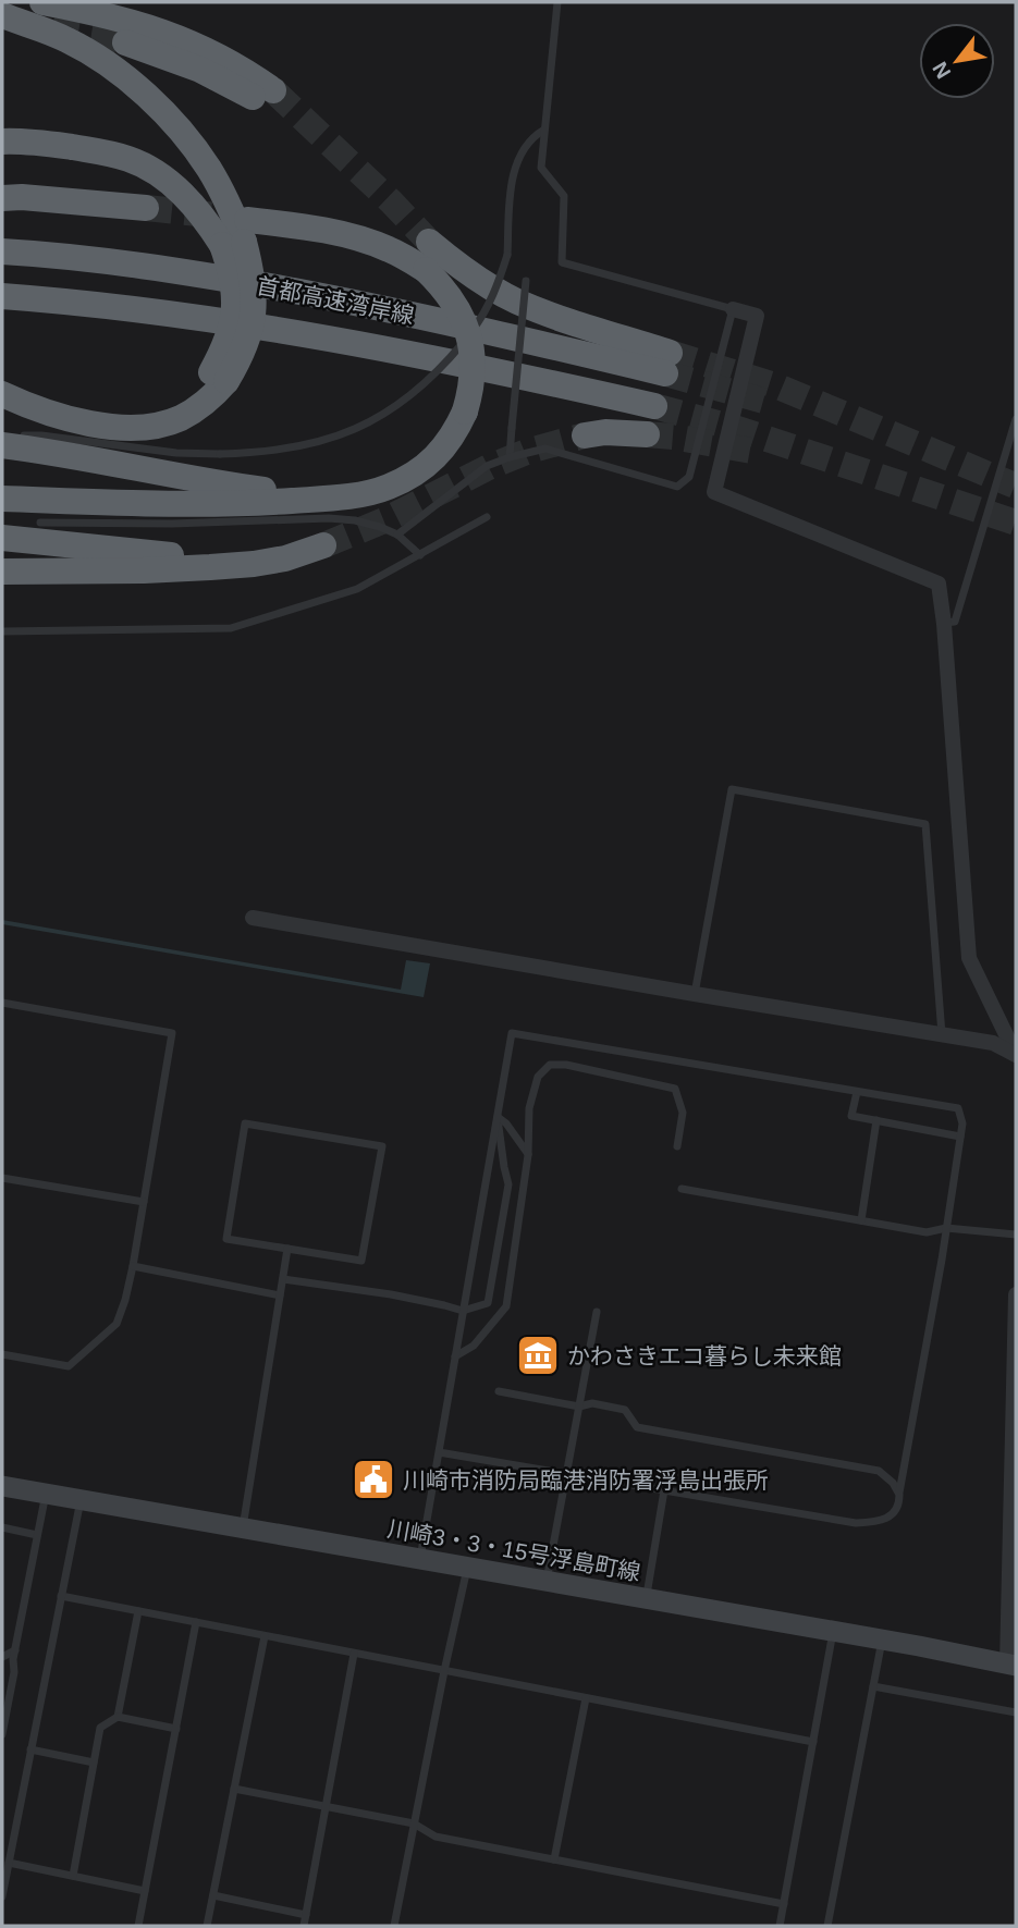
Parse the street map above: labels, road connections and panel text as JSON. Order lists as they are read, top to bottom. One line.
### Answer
{"streets":{"highway":["首都高速湾岸線"],"street":["川崎3・3・15号浮島町線"]},"places":{"museum":["かわさきエコ暮らし未来館"],"public building":["川崎市消防局臨港消防署浮島出張所"]},"north":"bottom left"}
